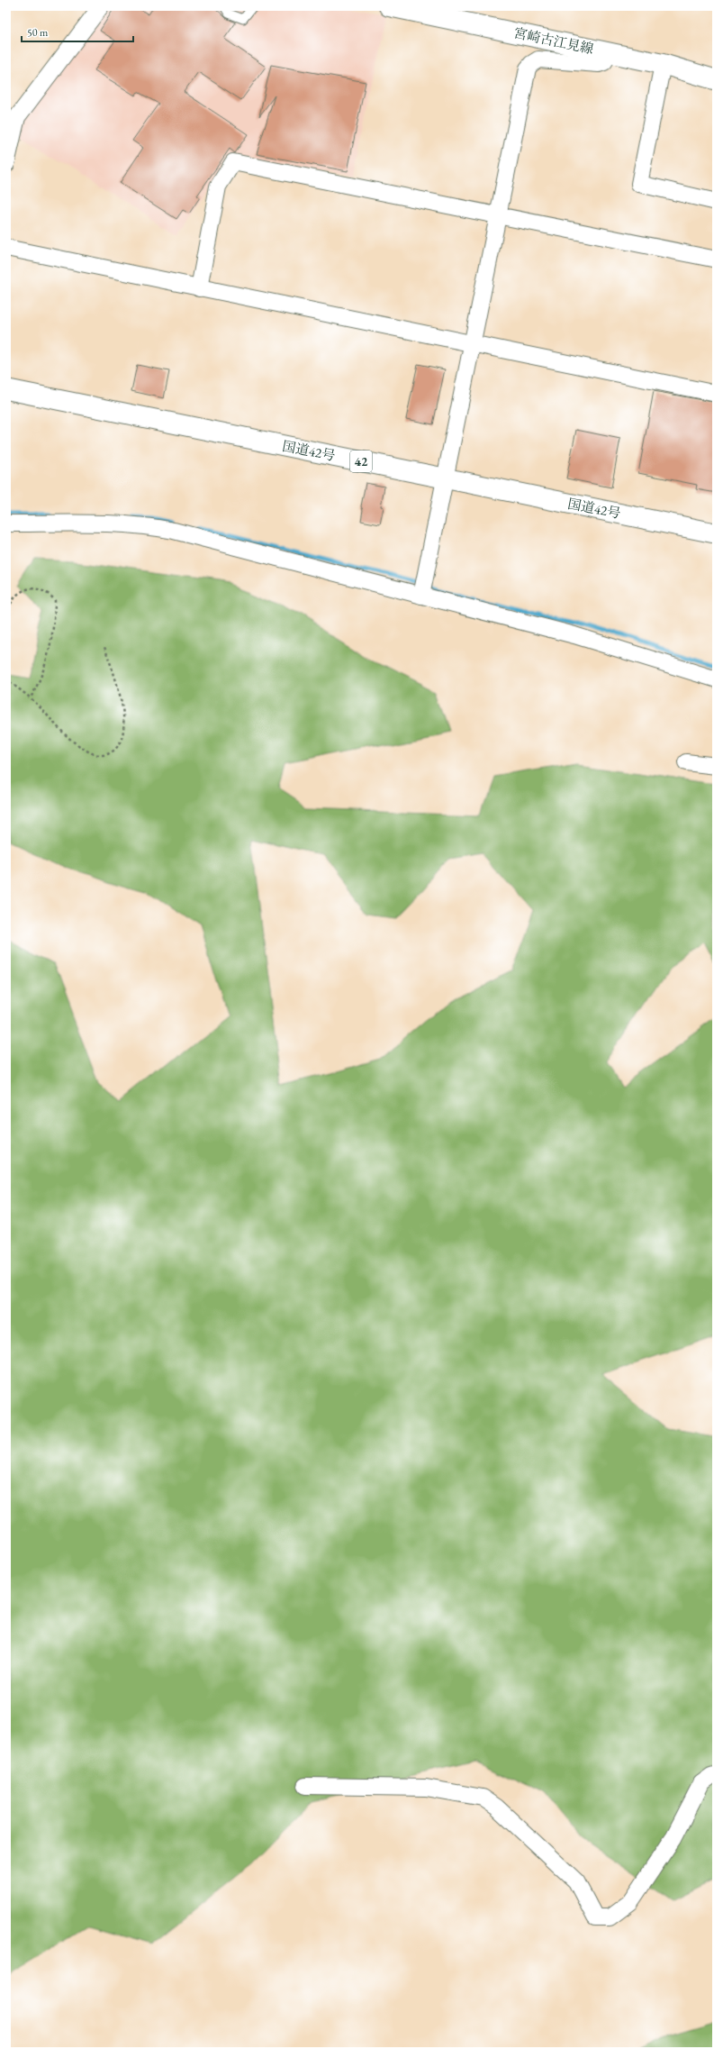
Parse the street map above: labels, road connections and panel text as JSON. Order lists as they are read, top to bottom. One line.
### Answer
{"streets":{"main road":["宮崎古江見線","国道42号","42"]},"scale_bar":"50 m"}
